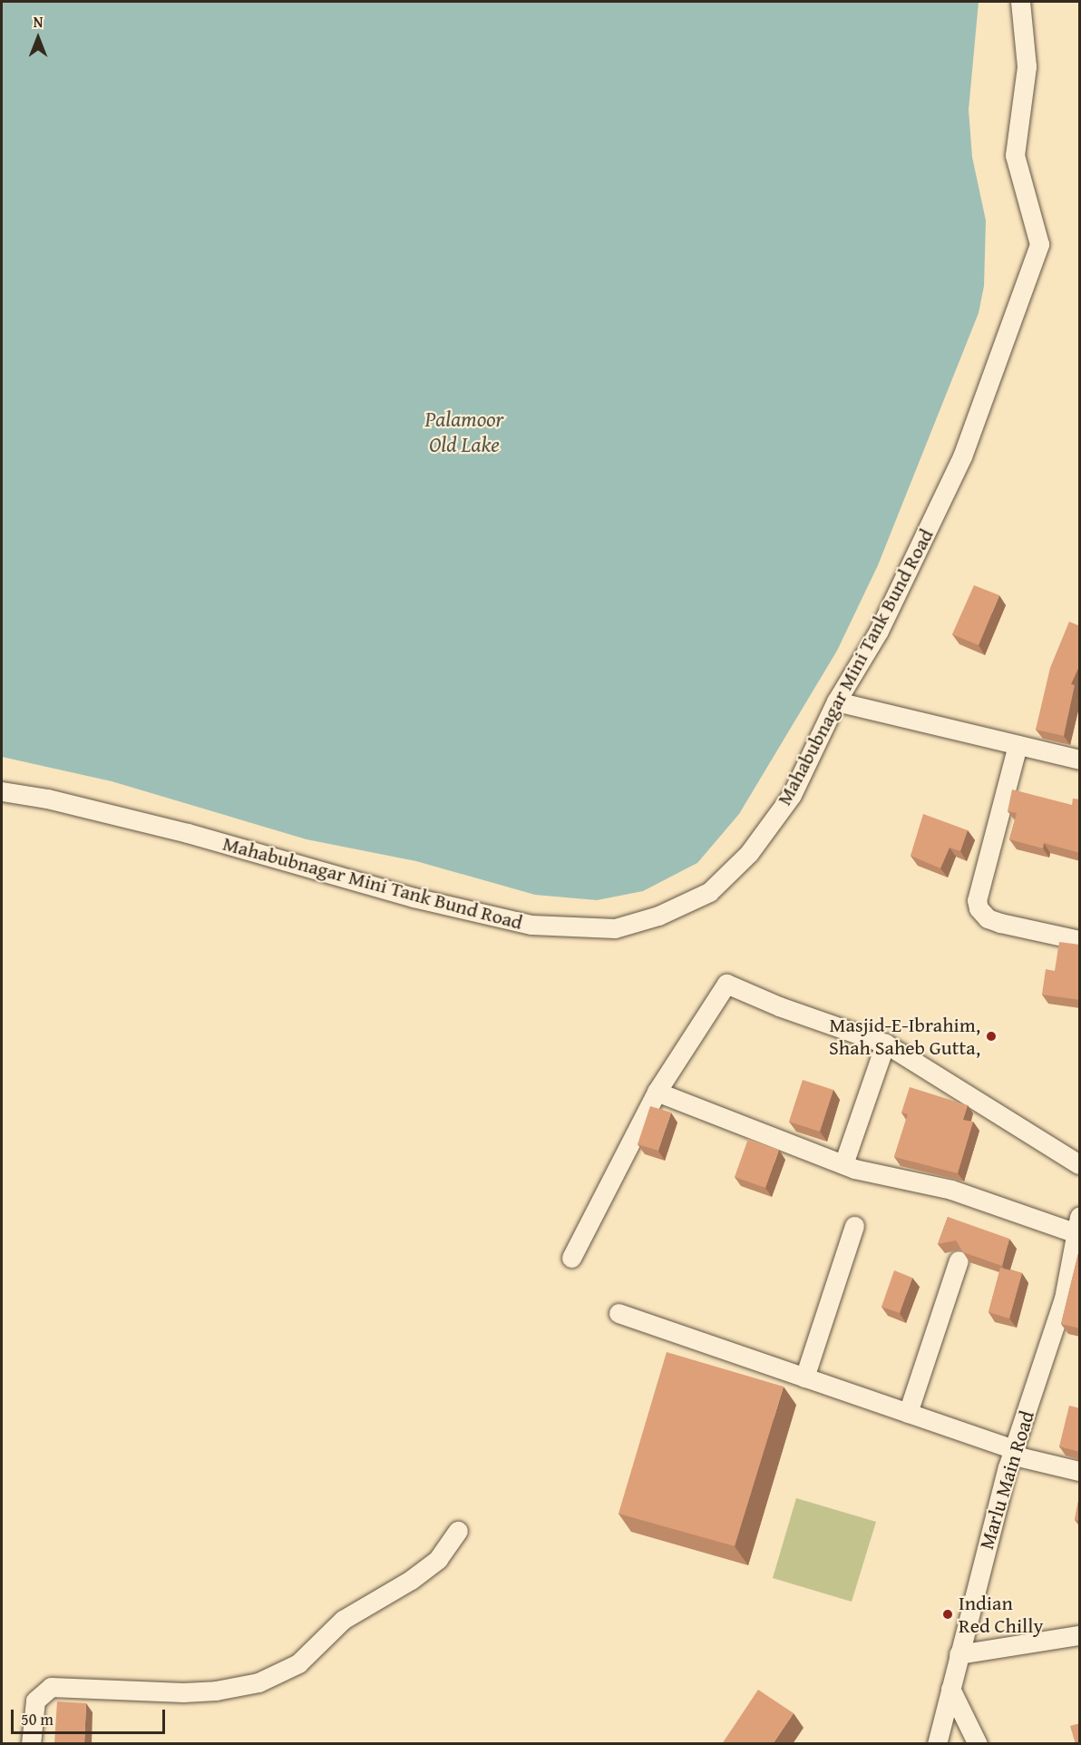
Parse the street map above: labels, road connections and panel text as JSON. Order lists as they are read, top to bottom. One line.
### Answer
{"streets":{"street":["Mahabubnagar Mini Tank Bund Road","Marlu Main Road"]},"water":["Palamoor Old Lake"],"places":["Masjid-E-Ibrahim, Shah Saheb Gutta,","Indian Red Chilly"],"scale_bar":"50 m","north":"top"}
